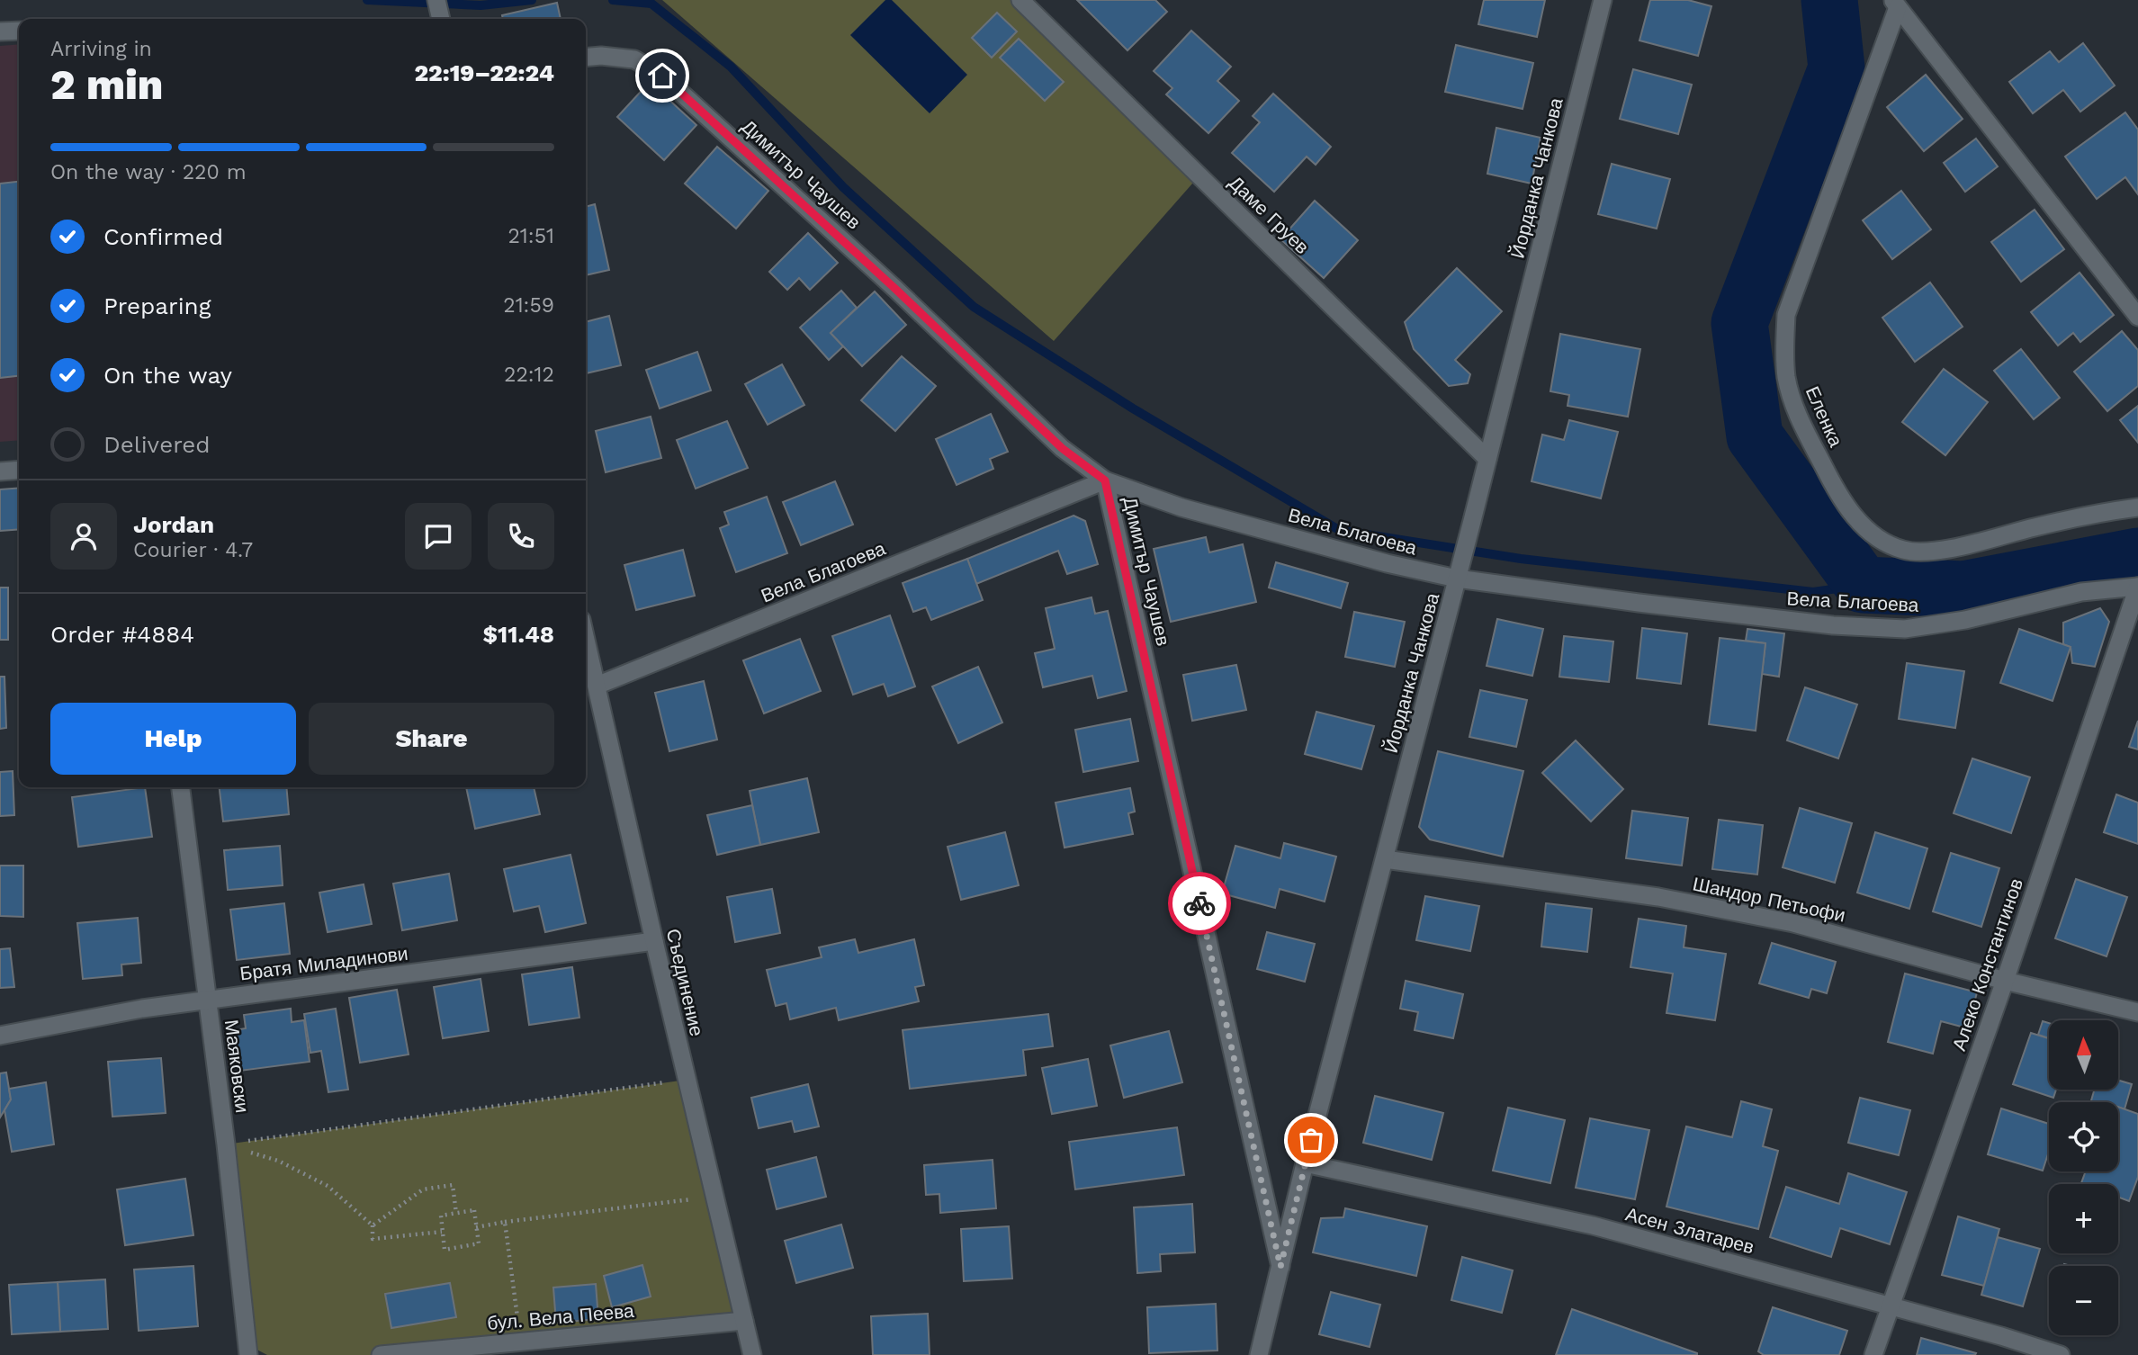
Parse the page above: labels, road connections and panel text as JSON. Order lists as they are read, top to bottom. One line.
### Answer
{"streets":{"street":["Димитър Чаушев","Йорданка Чанкова","Даме Груев","Еленка","Вела Благоева","Шандор Петьофи","Братя Миладинови","Алеко Константинов","Съединение","Маяковски","Асен Златарев","бул. Вела Пеева"]},"crossings":[["Димитър Чаушев","Йорданка Чанкова"],["Димитър Чаушев","Вела Благоева"],["Йорданка Чанкова","Даме Груев"],["Йорданка Чанкова","Вела Благоева"],["Йорданка Чанкова","Шандор Петьофи"],["Йорданка Чанкова","Асен Златарев"],["Вела Благоева","Алеко Константинов"],["Вела Благоева","Съединение"],["Шандор Петьофи","Алеко Константинов"],["Братя Миладинови","Съединение"],["Братя Миладинови","Маяковски"],["Алеко Константинов","Асен Златарев"],["Съединение","бул. Вела Пеева"]],"north":"top","page":{"heading":["2 min","Arriving in","22:19–22:24"],"panel":["Jordan","Courier · 4.7","Order #4884","$11.48"],"bar":"On the way · 220 m","list":[["Confirmed","21:51"],["Preparing","21:59"],["On the way","22:12"],"Delivered"],"buttons":["Help","Share"],"map_buttons":["+","−"]}}
